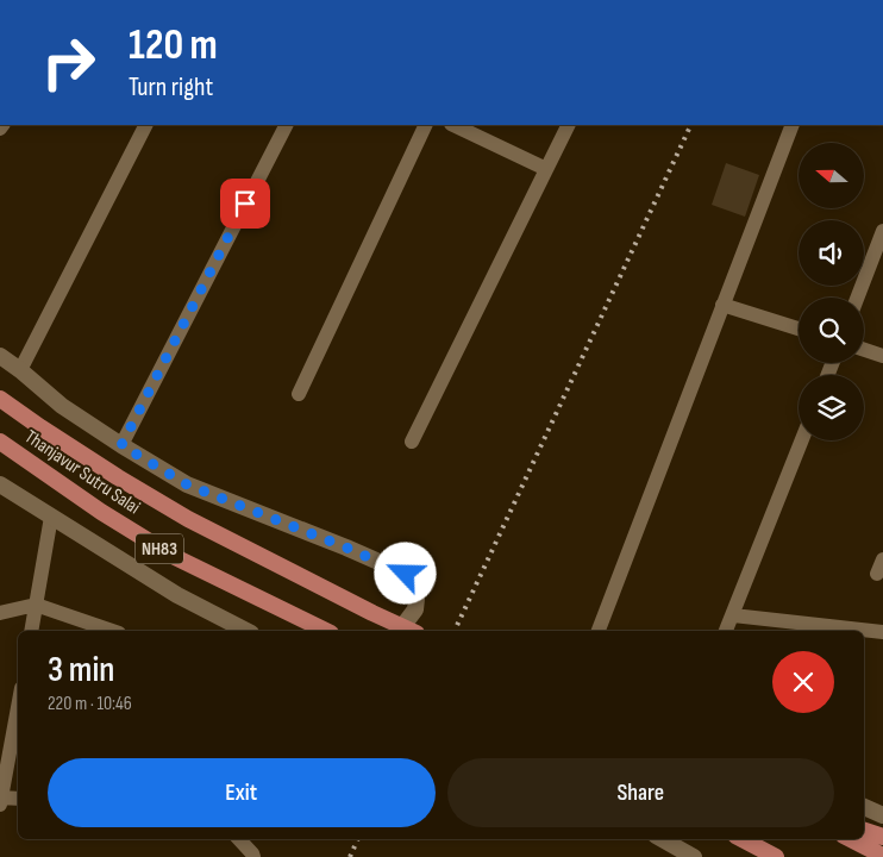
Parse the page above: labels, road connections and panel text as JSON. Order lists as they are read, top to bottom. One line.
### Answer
{"streets":{"highway":["Thanjavur Sutru Salai","NH83"]},"north":"left","page":{"turn":["120 m","Turn right"],"heading":["3 min","220 m · 10:46"],"buttons":["Exit","Share"]}}
